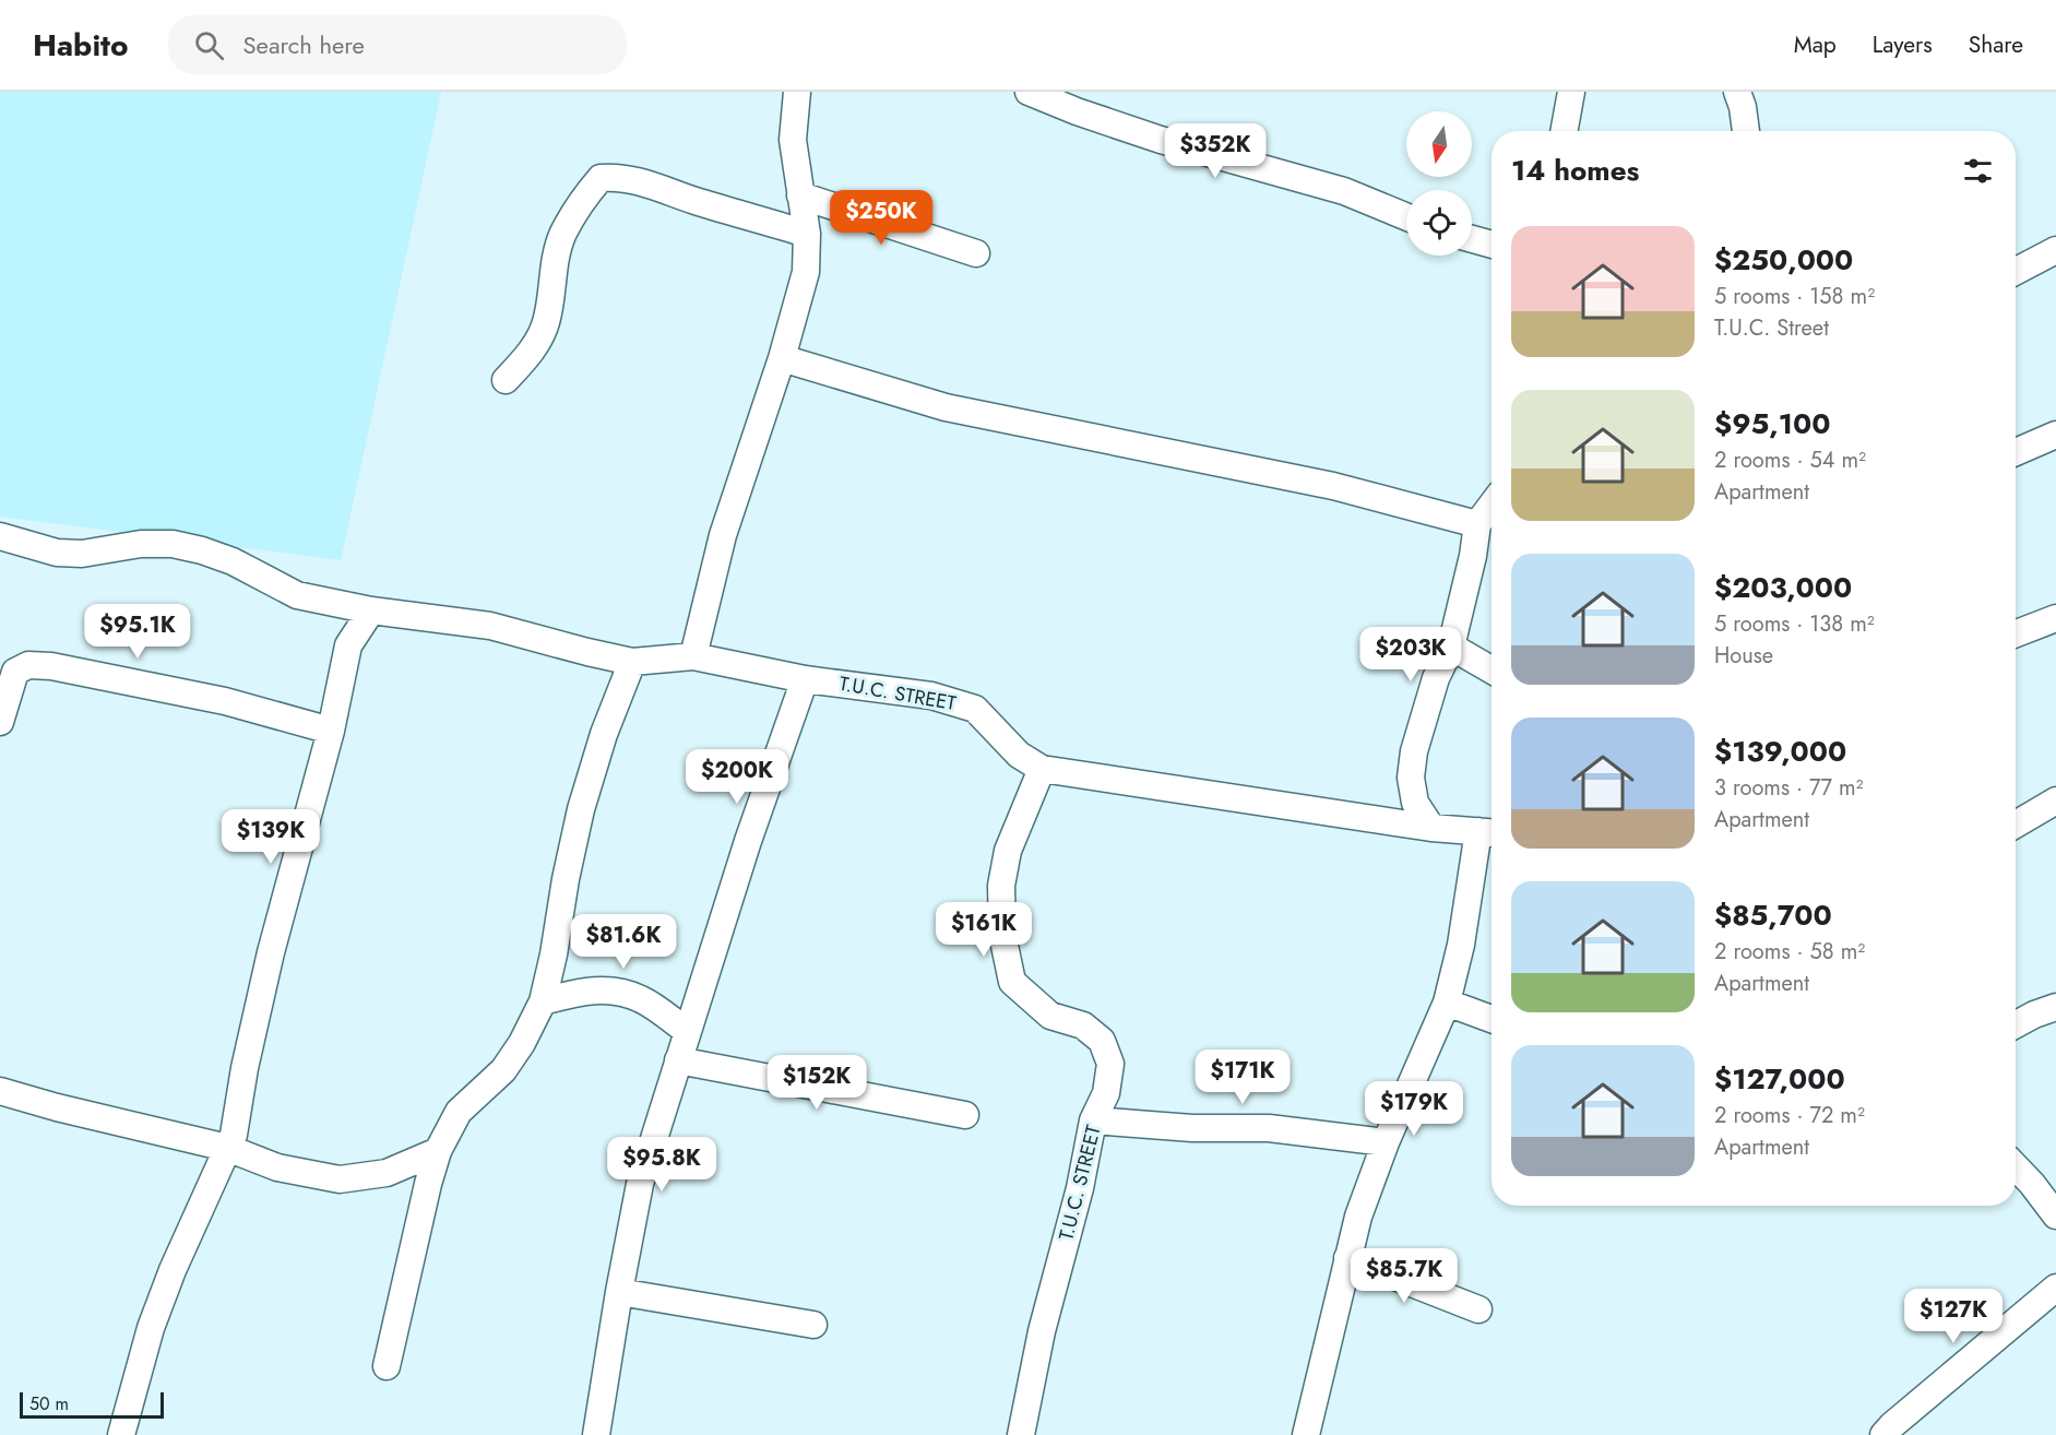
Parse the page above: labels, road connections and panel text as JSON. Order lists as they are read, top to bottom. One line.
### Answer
{"streets":{"street":["T.U.C. STREET"]},"scale_bar":"50 m","north":"bottom","page":{"header":"Habito","search":"Search here","nav":["Map","Layers","Share"],"price":["$352K","$250K","$95.1K","$203K","$200K","$139K","$161K","$81.6K","$171K","$152K","$179K","$95.8K","$85.7K","$127K"],"heading":"14 homes","list":[{"name":"$250,000","note":"5 rooms · 158 m² · T.U.C. Street"},{"name":"$95,100","note":"2 rooms · 54 m² · Apartment"},{"name":"$203,000","note":"5 rooms · 138 m² · House"},{"name":"$139,000","note":"3 rooms · 77 m² · Apartment"},{"name":"$85,700","note":"2 rooms · 58 m² · Apartment"},{"name":"$127,000","note":"2 rooms · 72 m² · Apartment"}],"scale":"50 m"}}
